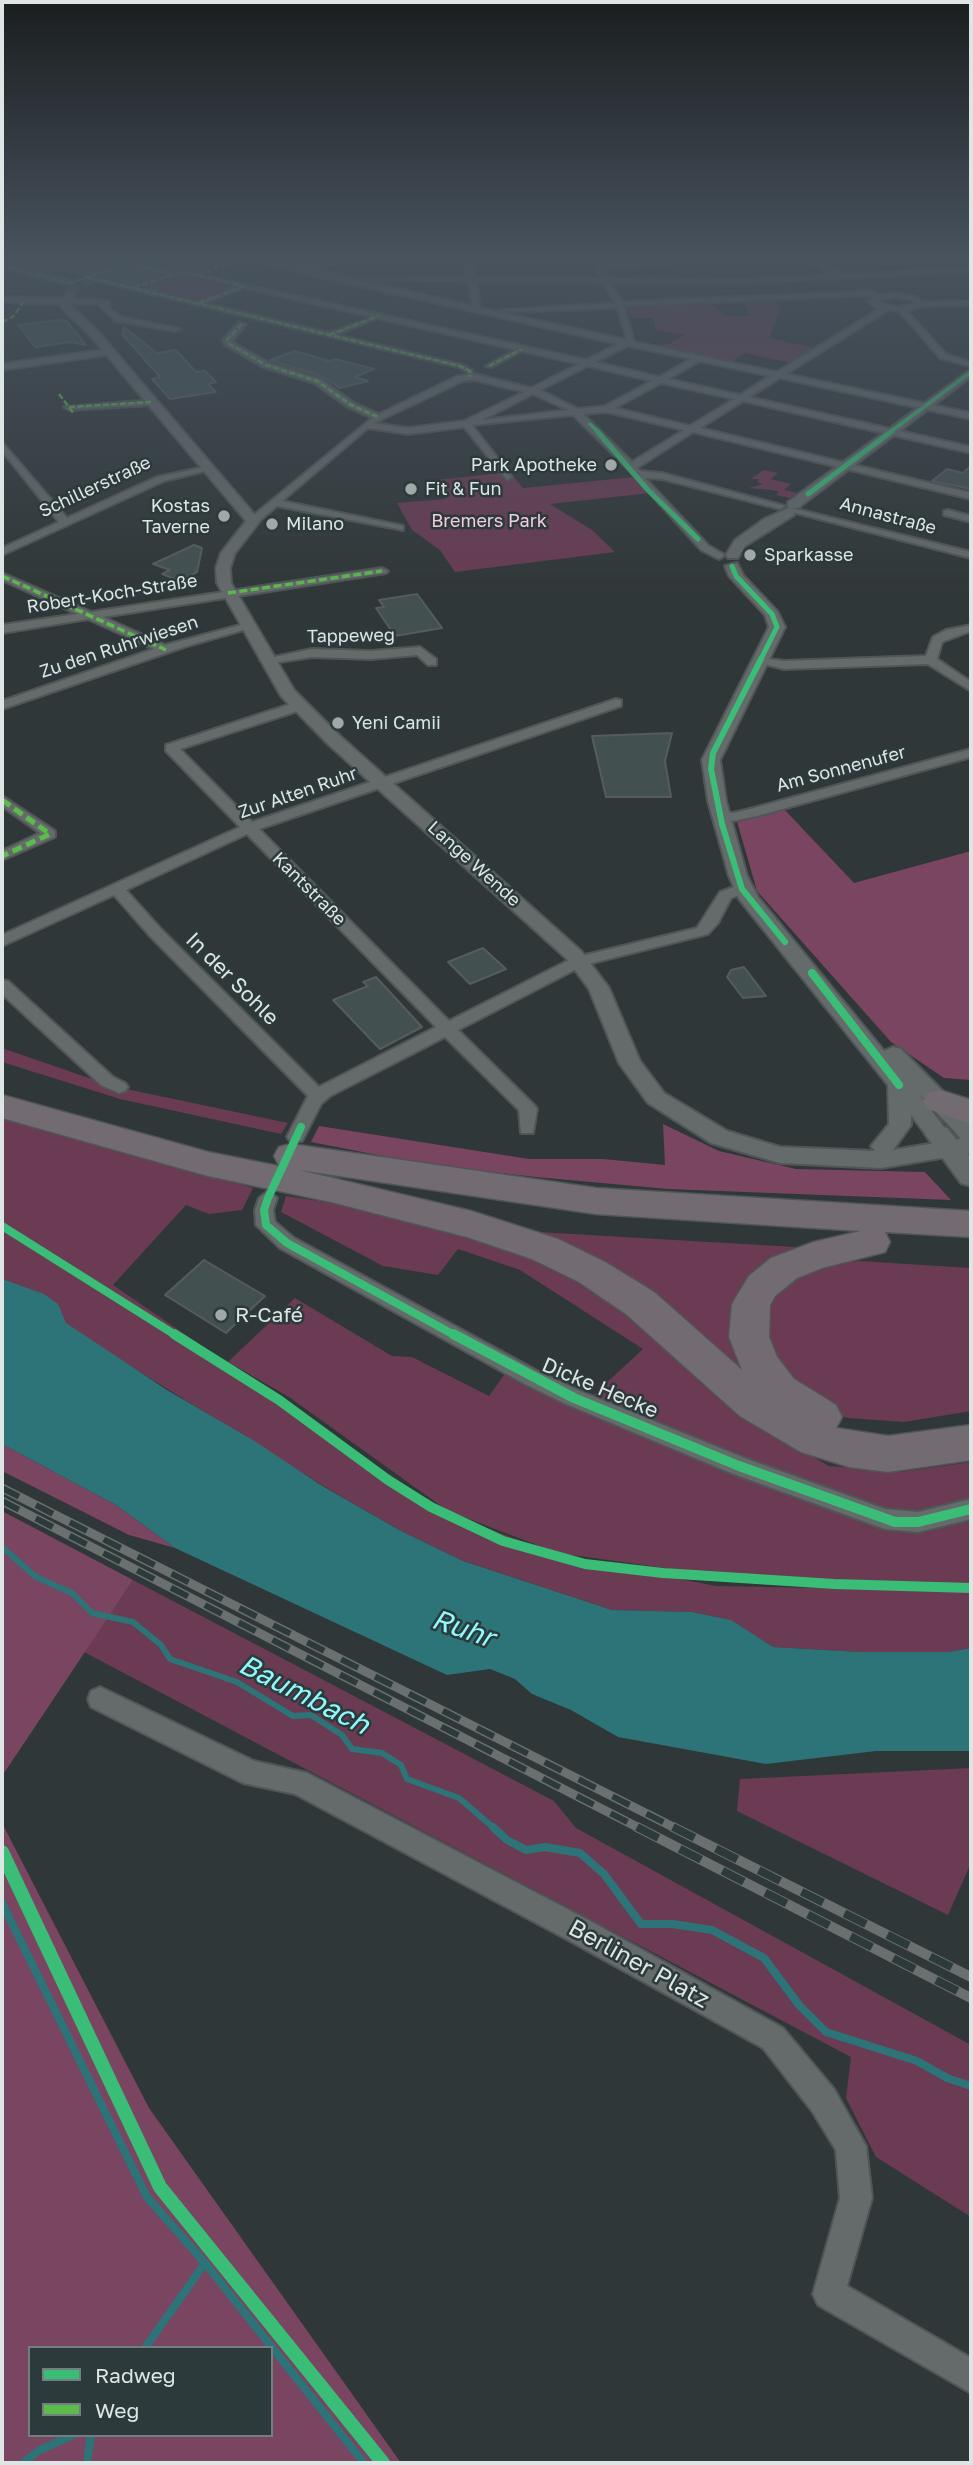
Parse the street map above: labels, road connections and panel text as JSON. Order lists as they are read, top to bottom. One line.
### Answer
{"streets":{"street":["Schillerstraße","Annastraße","Robert-Koch-Straße","Tappeweg","Zu den Ruhrwiesen","Am Sonnenufer","Zur Alten Ruhr","Lange Wende","Kantstraße","In der Sohle","Dicke Hecke","Berliner Platz"]},"crossings":[["Robert-Koch-Straße","Lange Wende"],["Tappeweg","Lange Wende"],["Zu den Ruhrwiesen","Lange Wende"],["Zur Alten Ruhr","Lange Wende"],["Zur Alten Ruhr","Kantstraße"],["Zur Alten Ruhr","In der Sohle"],["Lange Wende","Kantstraße"]],"water":["Ruhr","Baumbach"],"parks":["Bremers Park"],"places":["Park Apotheke","Fit & Fun","Kostas Taverne","Milano","Sparkasse","Yeni Camii","R-Café"],"legend":["Radweg","Weg"]}
